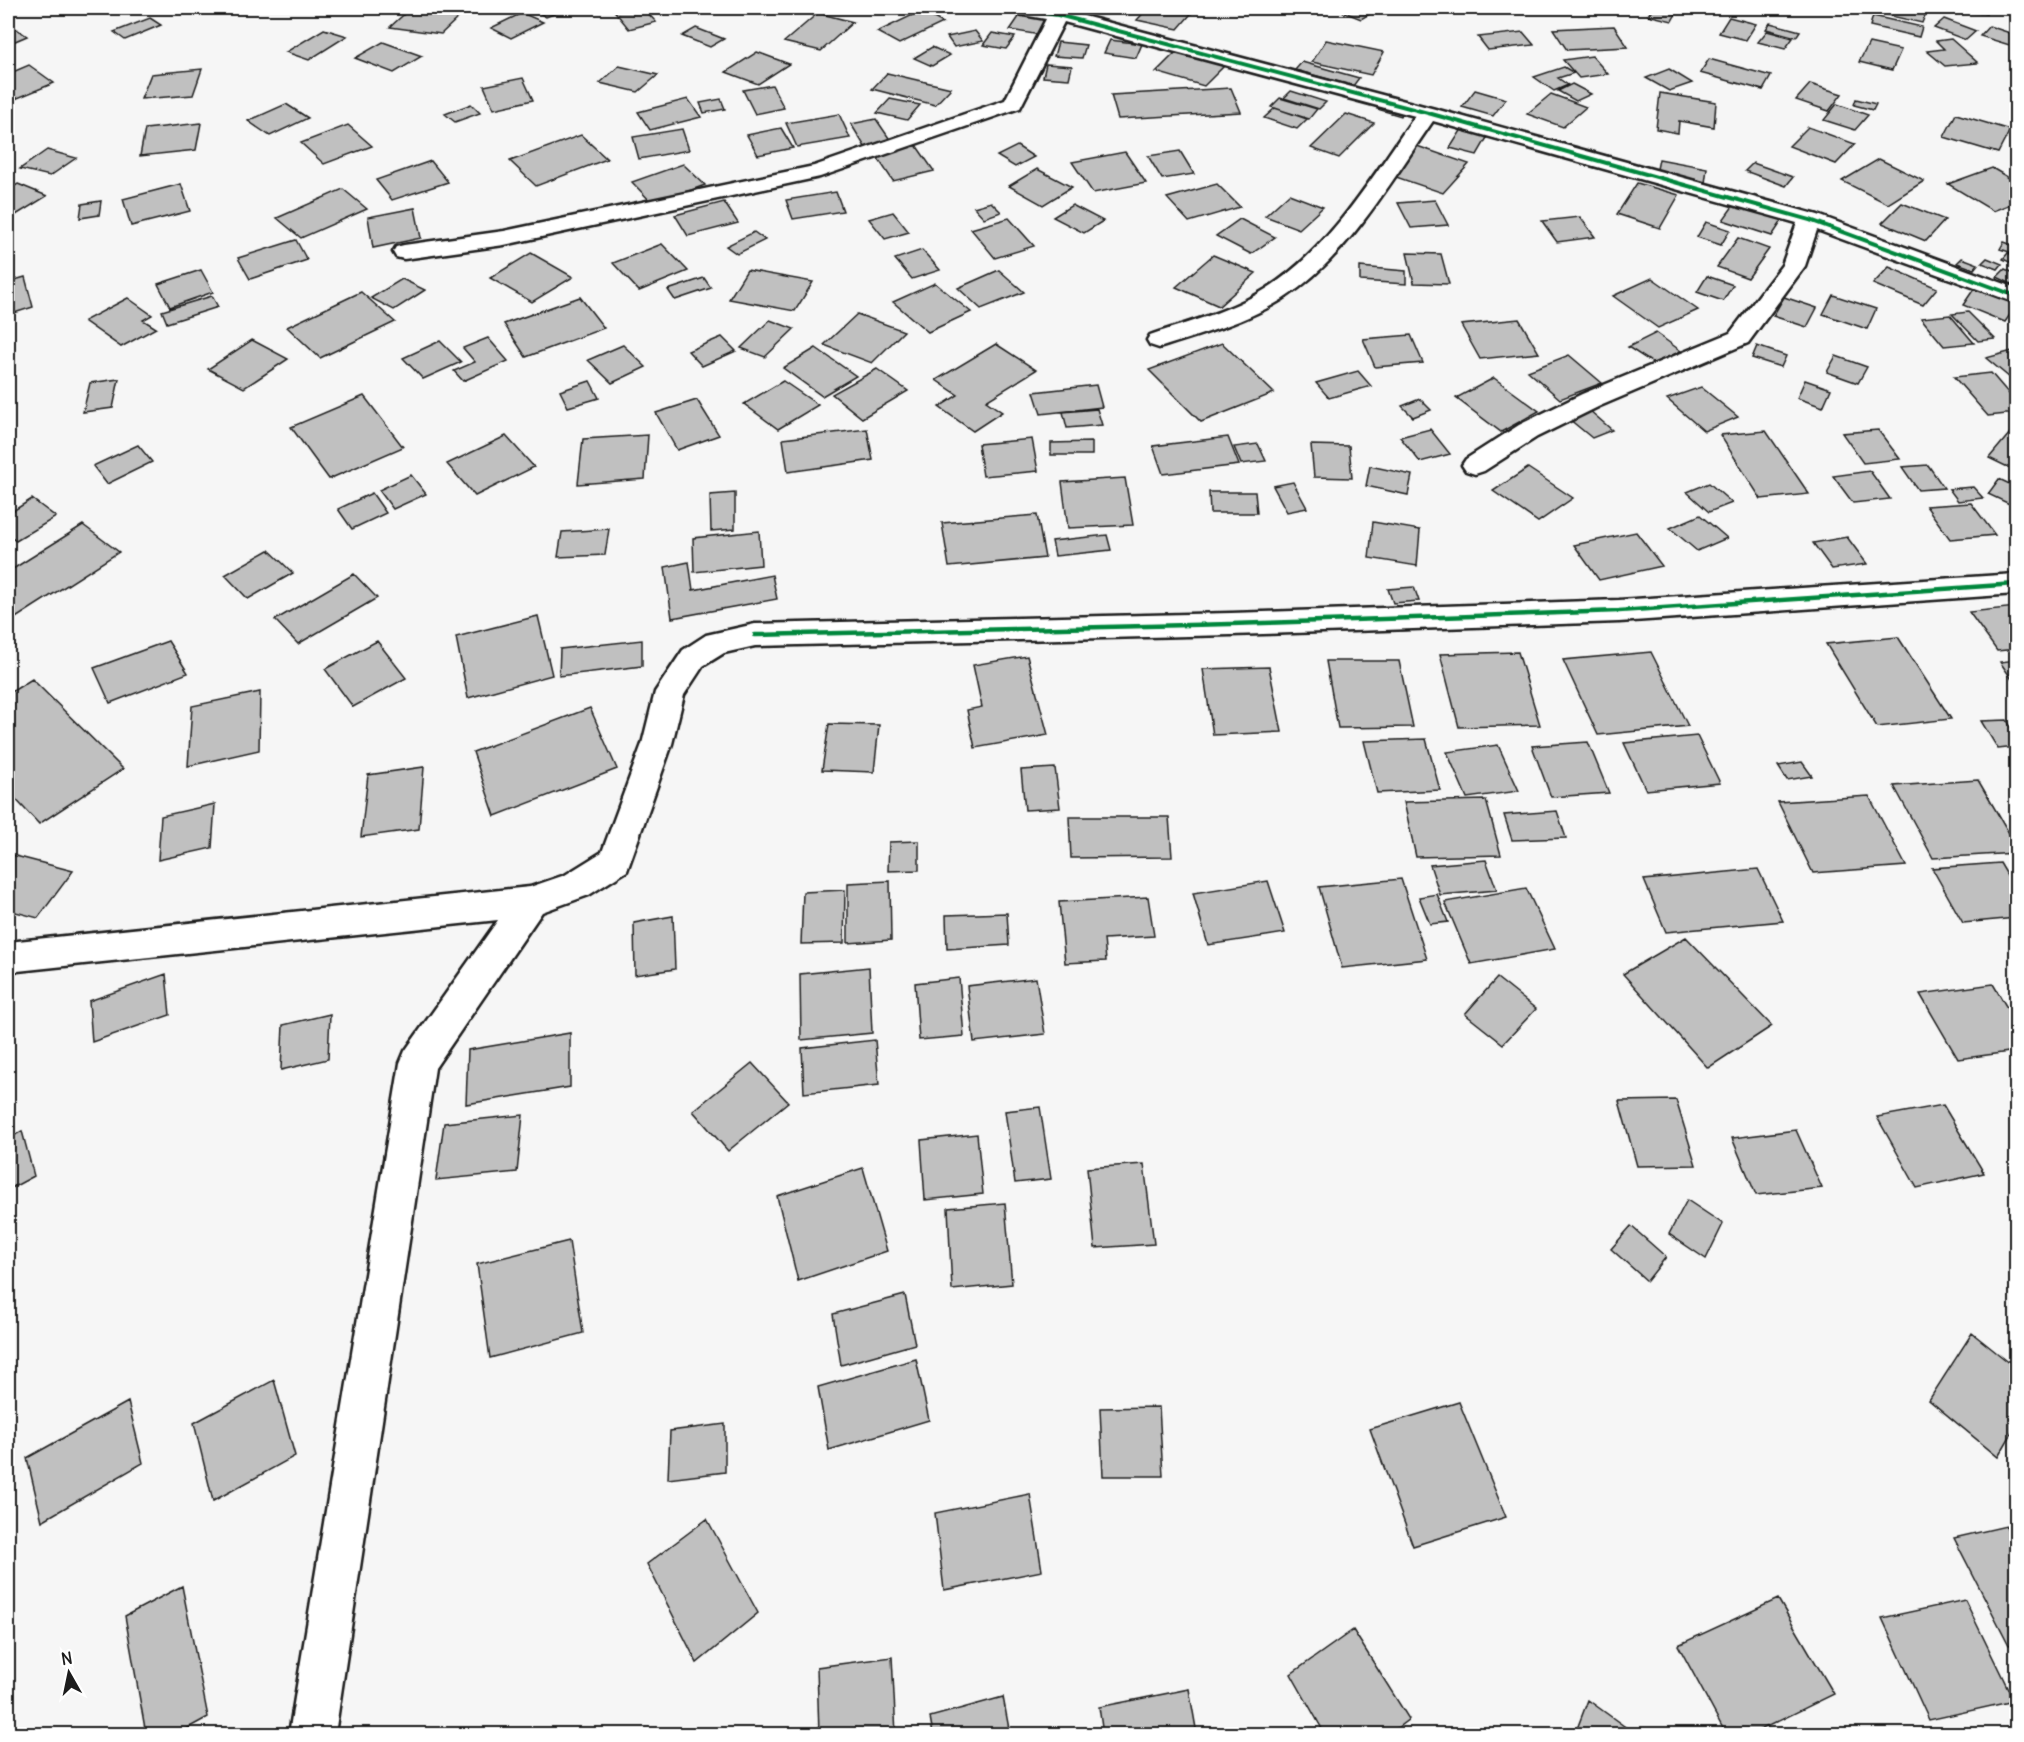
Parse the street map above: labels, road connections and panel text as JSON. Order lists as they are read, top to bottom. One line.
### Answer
{"north":"top"}
